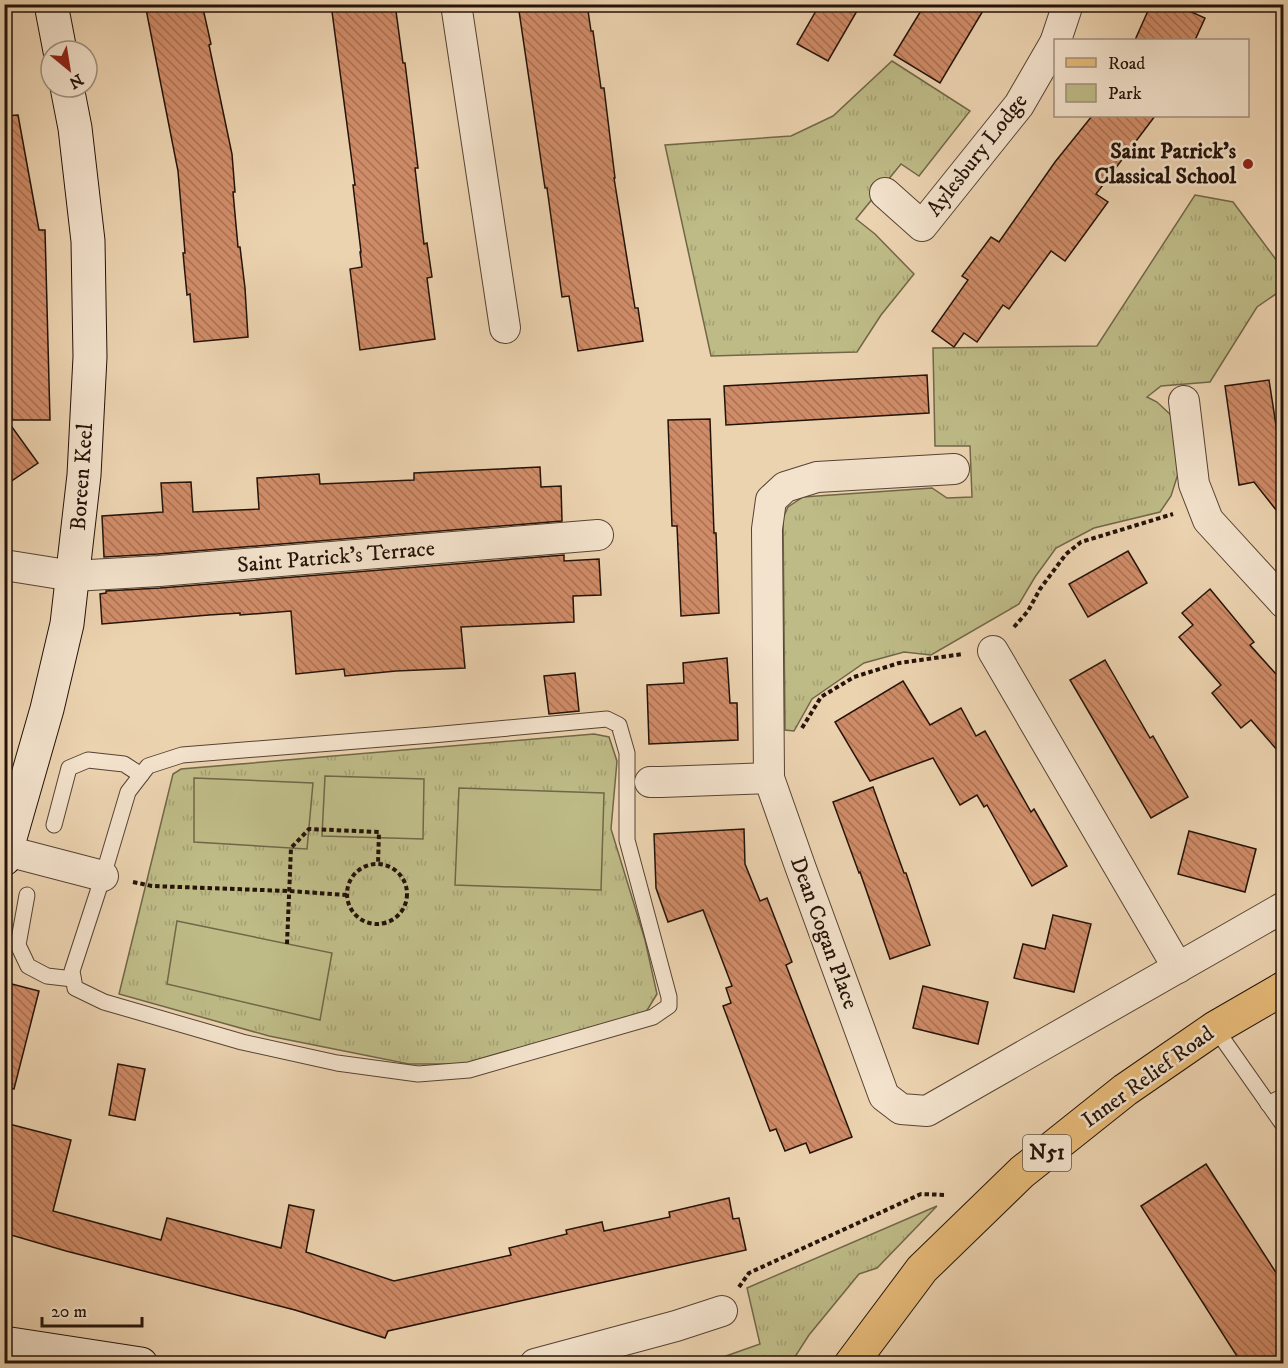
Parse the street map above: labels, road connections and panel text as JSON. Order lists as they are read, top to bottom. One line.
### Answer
{"streets":{"main road":["Inner Relief Road","N51"],"street":["Aylesbury Lodge","Boreen Keel","Saint Patrick's Terrace","Dean Cogan Place"]},"crossings":[["Boreen Keel","Saint Patrick's Terrace"]],"places":["Saint Patrick's Classical School"],"legend":["Road","Park"],"scale_bar":"20 m","north":"bottom right"}
